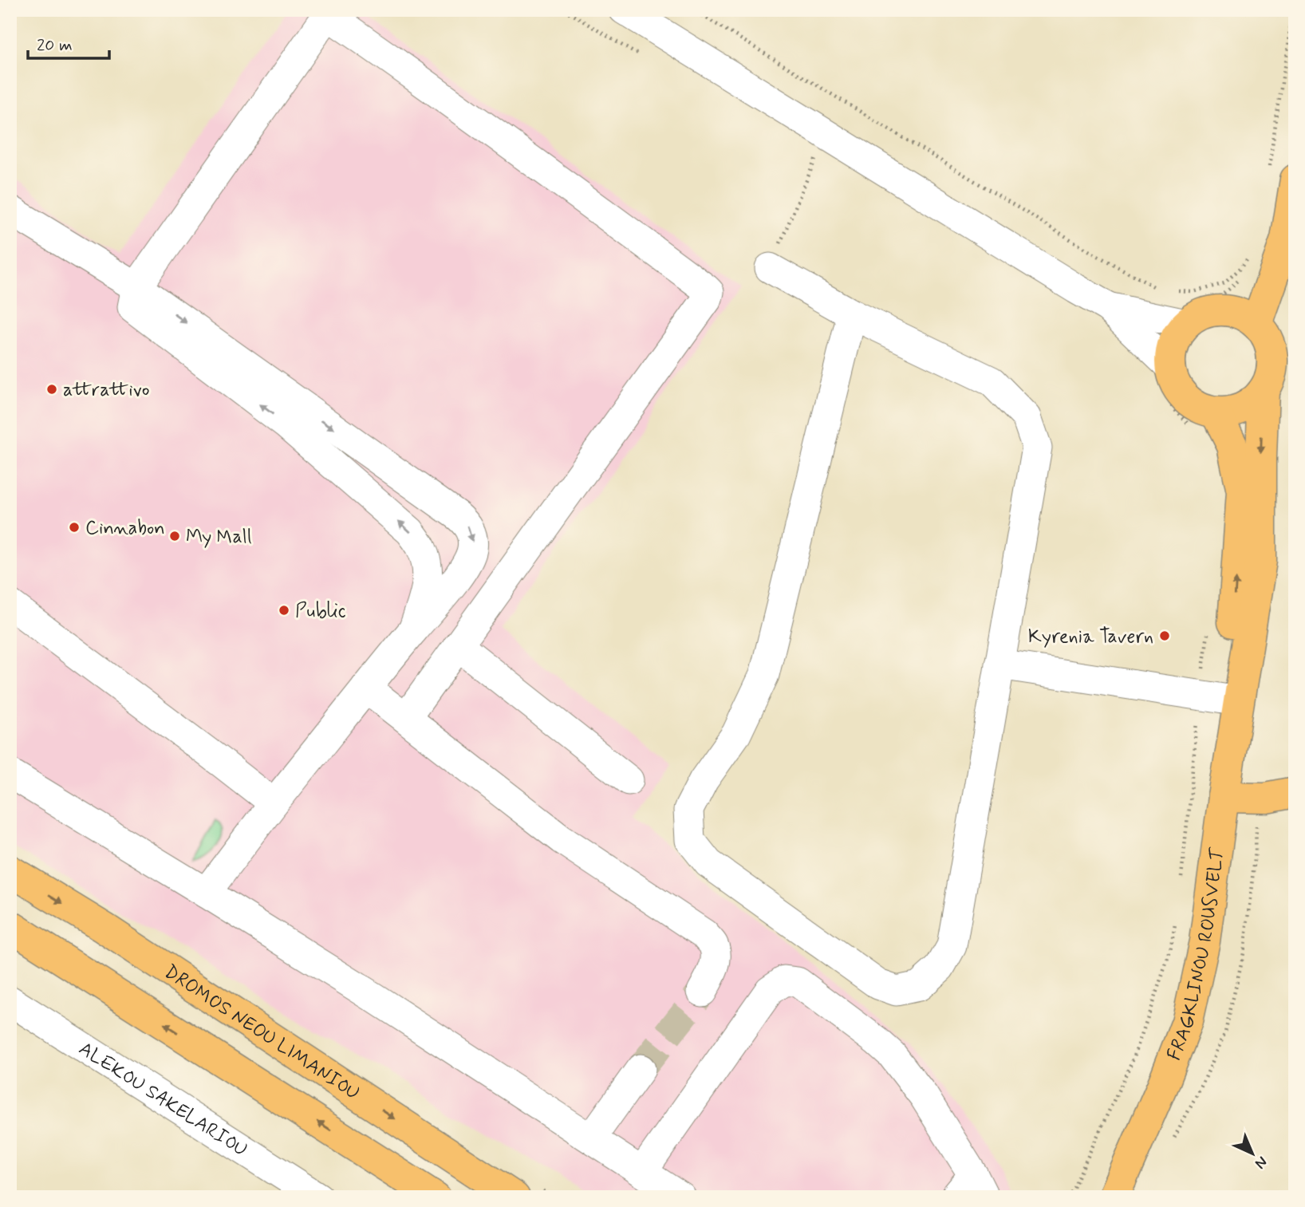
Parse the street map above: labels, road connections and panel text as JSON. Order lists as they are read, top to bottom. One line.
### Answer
{"streets":{"main road":["FRAGKLINOU ROUSVELT","DROMOS NEOU LIMANIOU"],"street":["ALEKOU SAKELARIOU"]},"places":["attrattivo","Cinnabon","My Mall","Public","Kyrenia Tavern"],"scale_bar":"20 m","north":"bottom right"}
